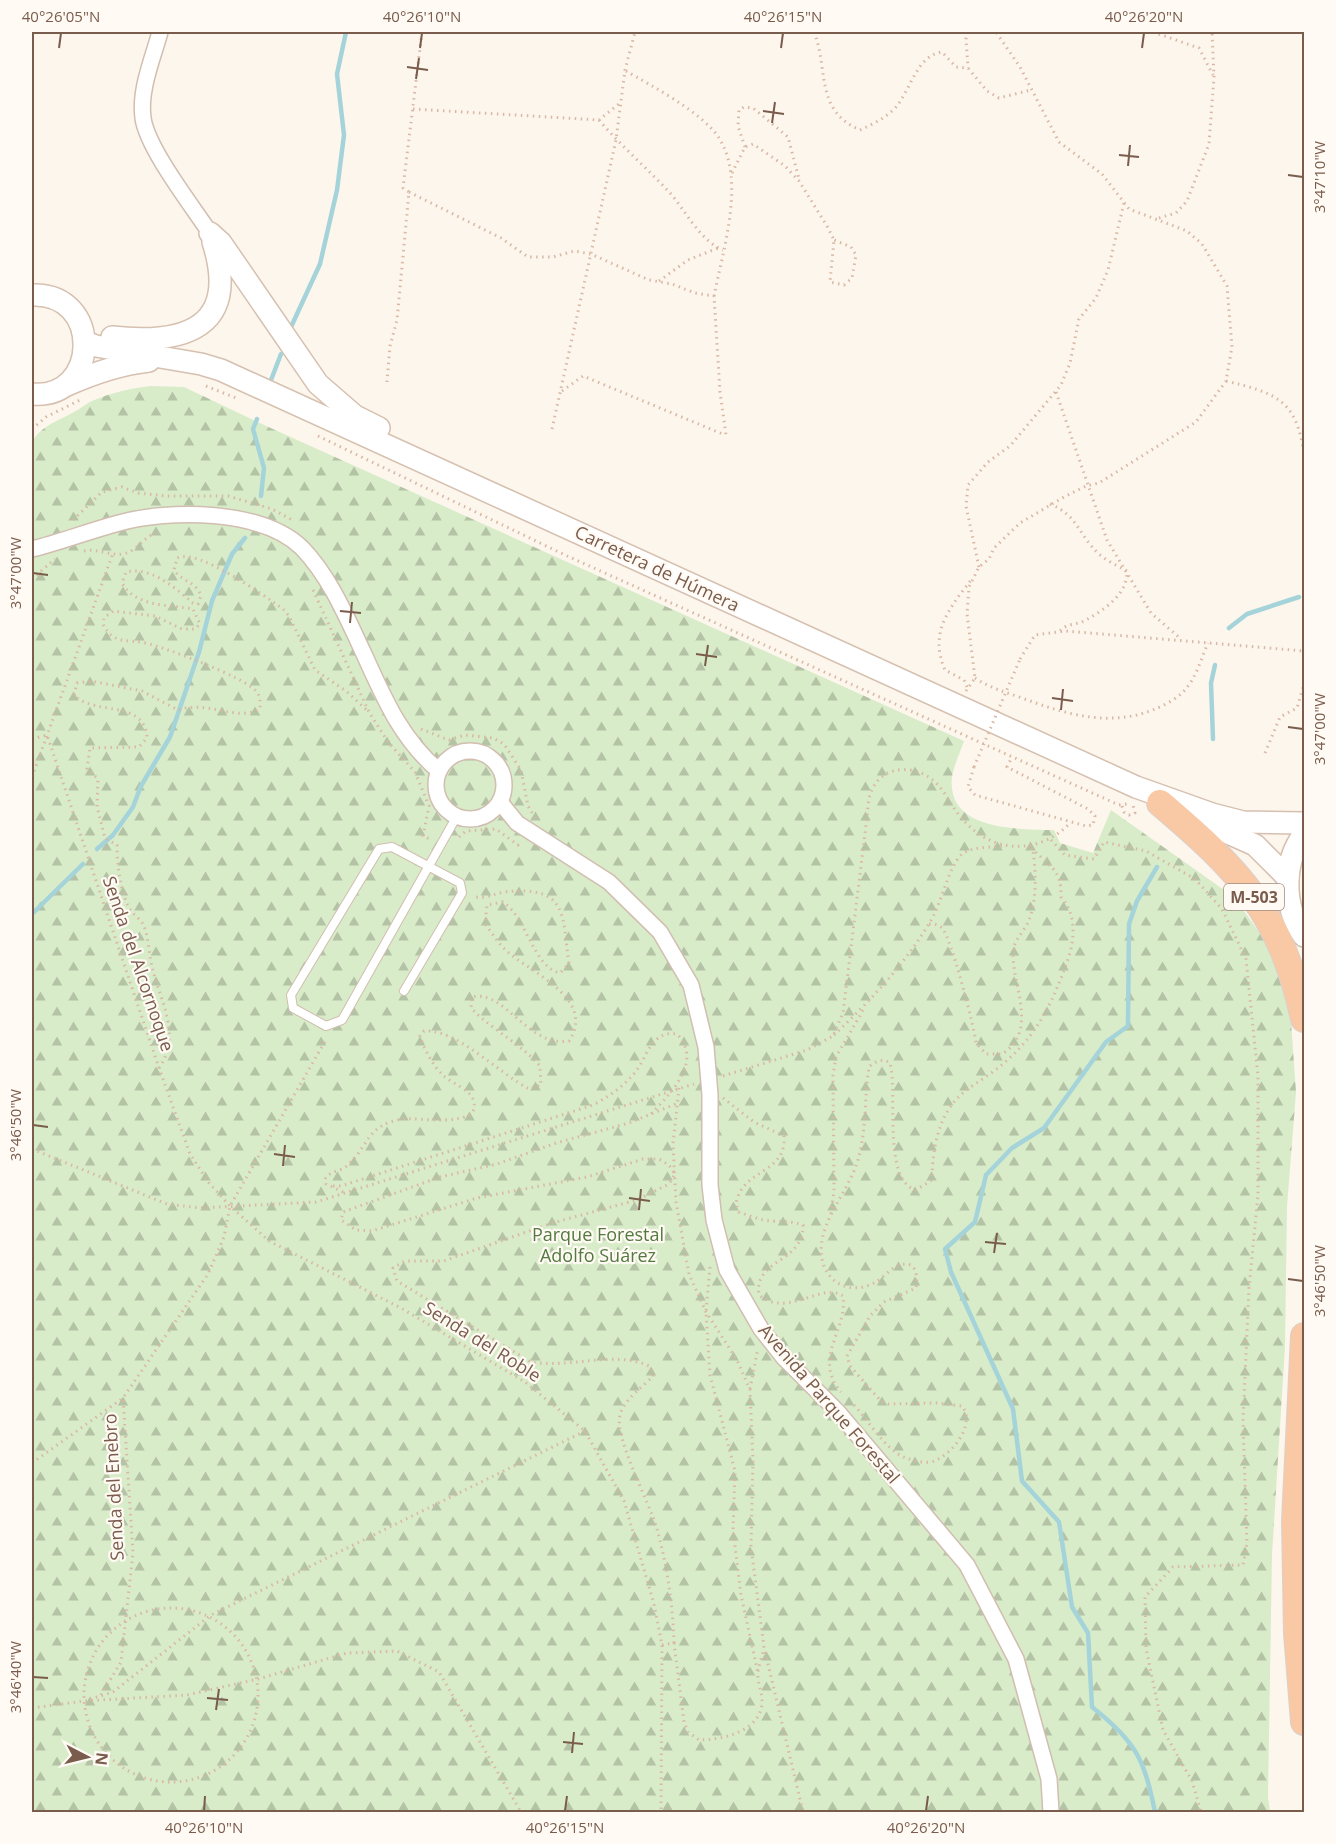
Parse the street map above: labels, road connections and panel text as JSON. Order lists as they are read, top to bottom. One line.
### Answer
{"streets":{"highway":["M-503"],"main road":["Carretera de Húmera"],"street":["Avenida Parque Forestal"],"path":["Senda del Alcornoque","Senda del Roble","Senda del Enebro"]},"crossings":[["Carretera de Húmera","M-503"],["Senda del Alcornoque","Senda del Roble"],["Senda del Alcornoque","Senda del Enebro"],["Senda del Roble","Senda del Enebro"]],"parks":["Parque Forestal Adolfo Suárez"],"north":"right","coordinates":["40°26'05\"N","40°26'10\"N","40°26'15\"N","40°26'20\"N","3°47'10\"W","3°47'00\"W","3°46'50\"W","3°46'40\"W"]}
